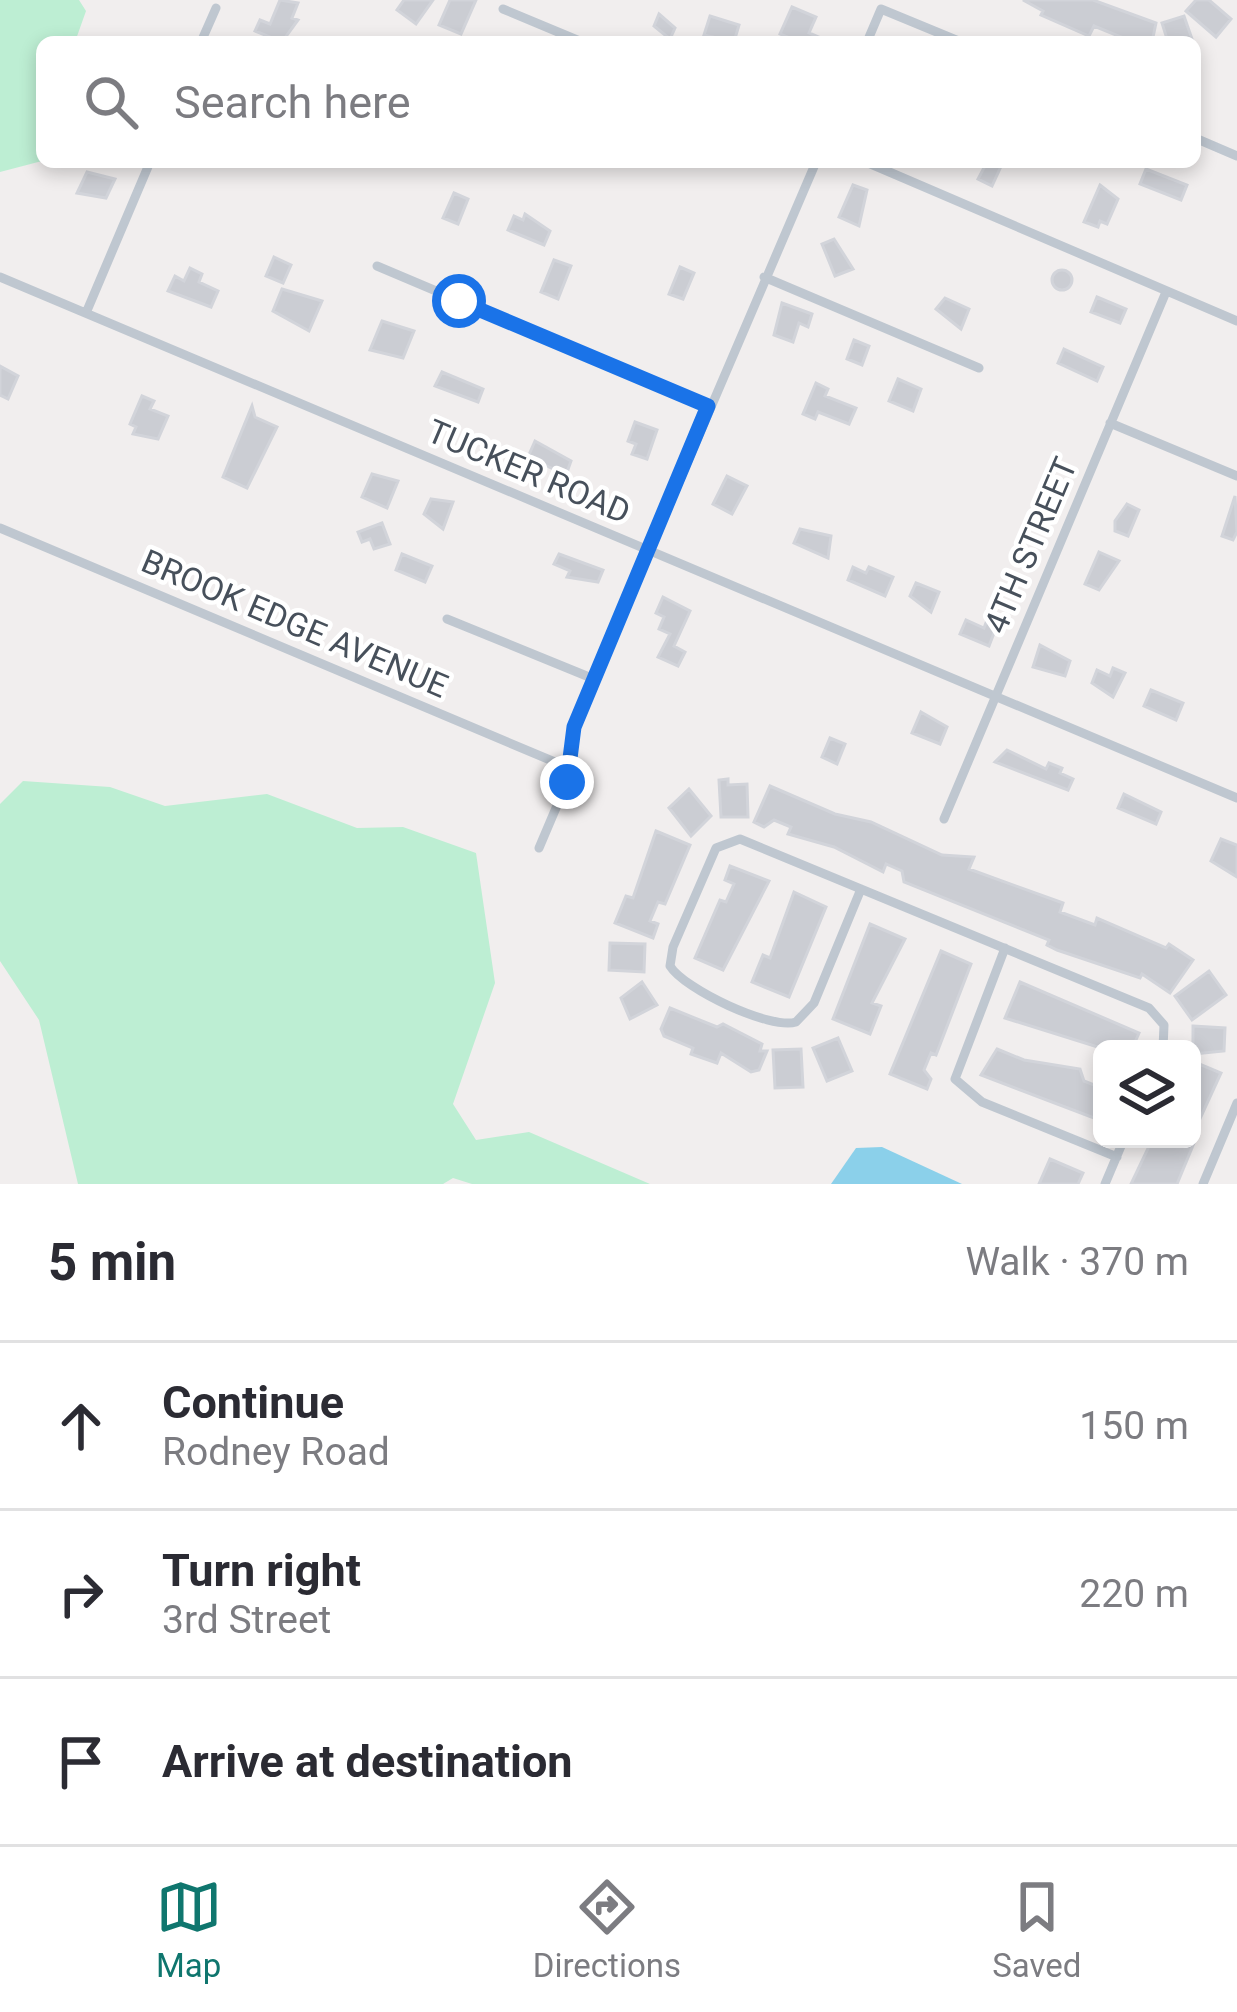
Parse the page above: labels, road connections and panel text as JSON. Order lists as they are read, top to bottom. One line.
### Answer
{"streets":{"street":["TUCKER ROAD","4TH STREET","BROOK EDGE AVENUE"]},"crossings":[["TUCKER ROAD","4TH STREET"]],"page":{"search":"Search here","heading":["5 min","Walk · 370 m"],"list":[["Continue","Rodney Road","150 m"],["Turn right","3rd Street","220 m"],"Arrive at destination"],"nav":["Map","Directions","Saved"]}}
